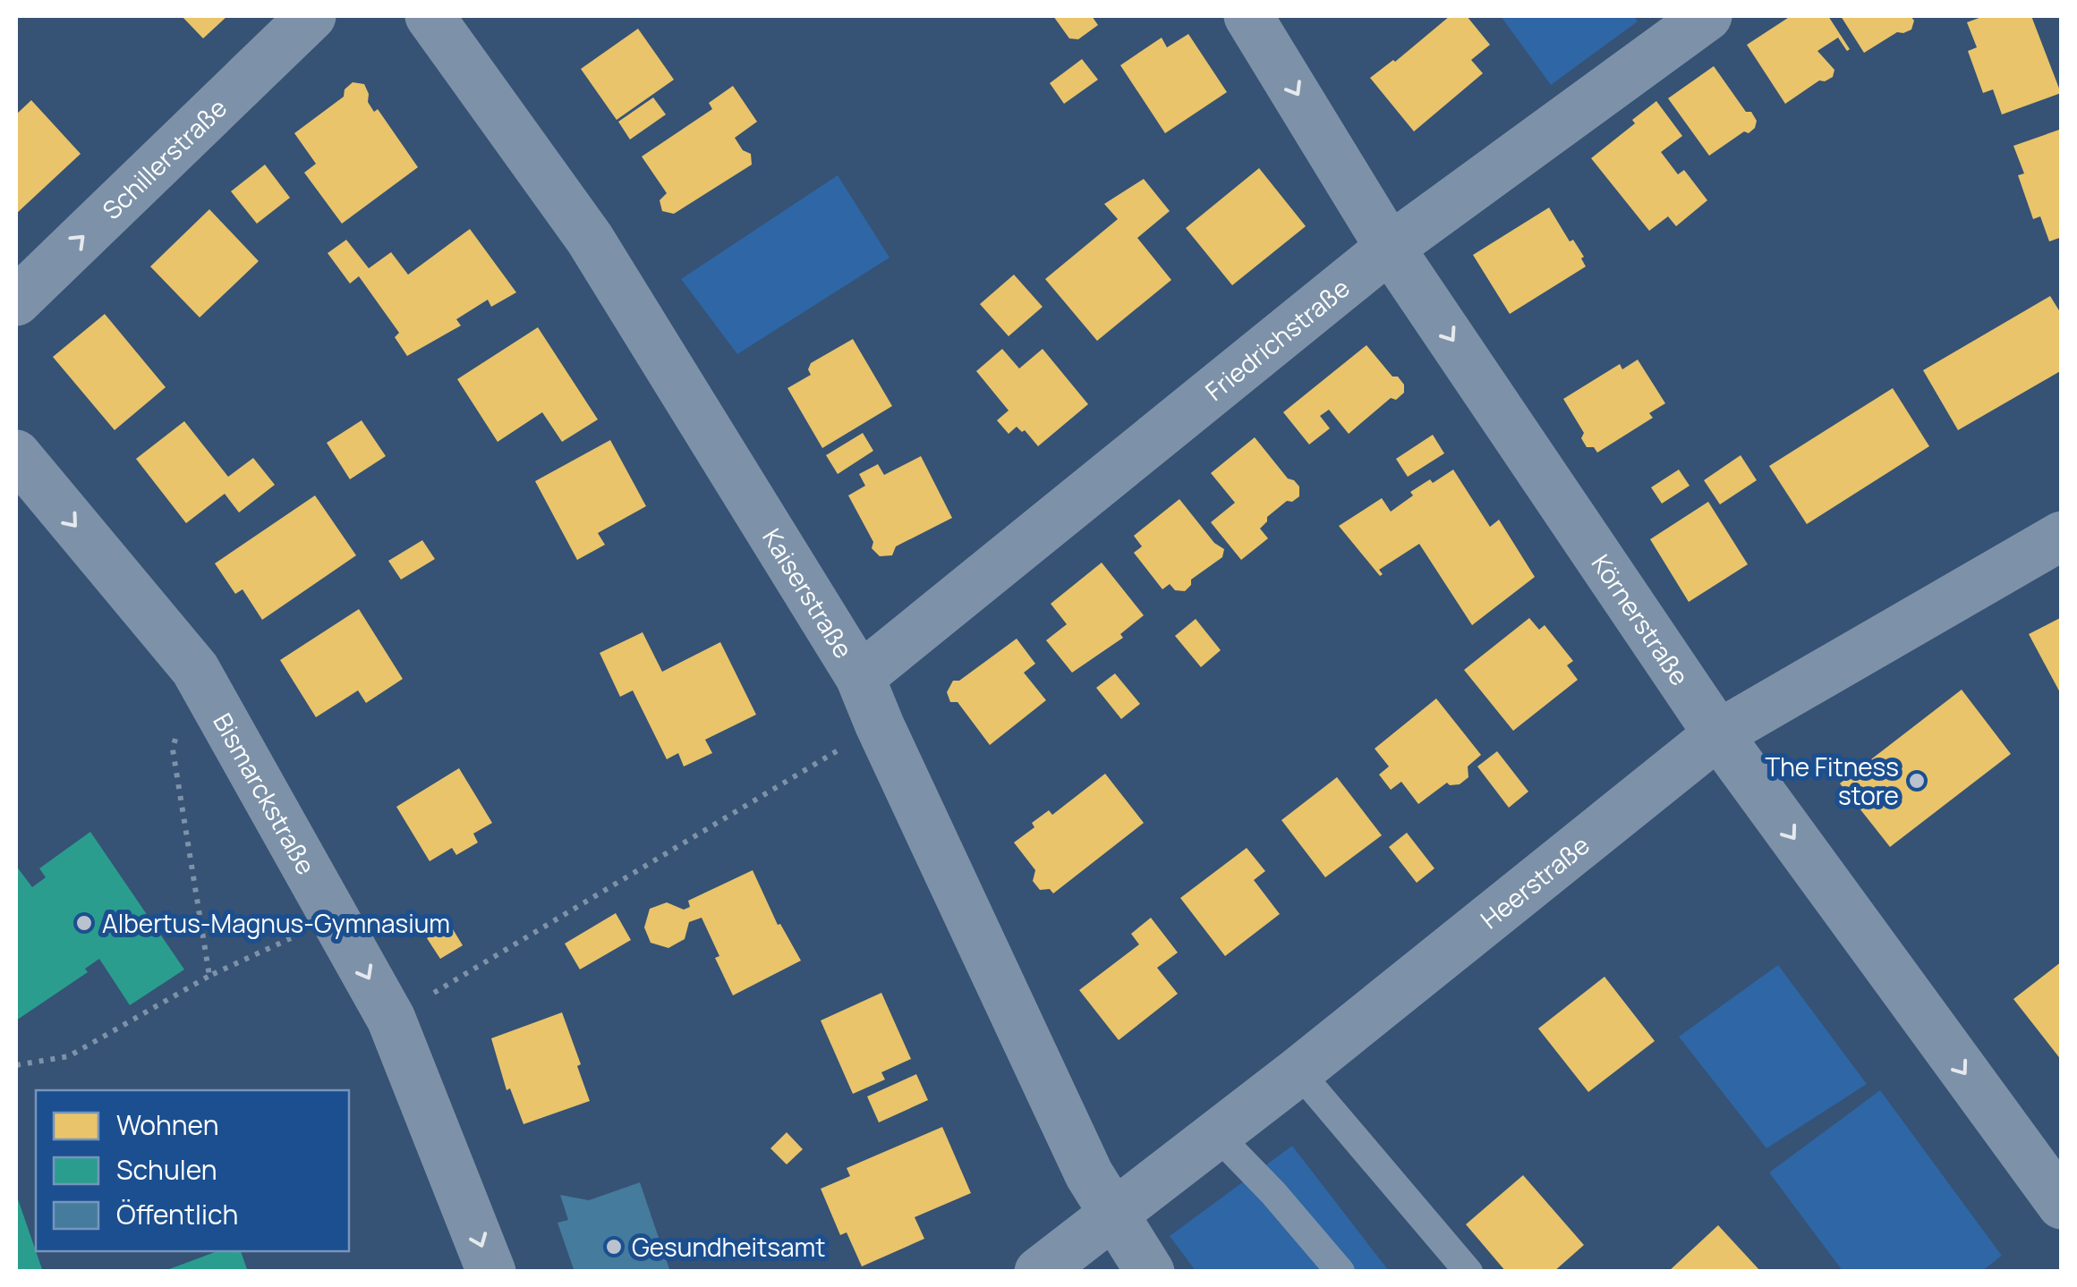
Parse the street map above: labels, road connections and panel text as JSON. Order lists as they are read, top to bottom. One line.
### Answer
{"streets":{"street":["Schillerstraße","Friedrichstraße","Kaiserstraße","Körnerstraße","Bismarckstraße","Heerstraße"]},"crossings":[["Friedrichstraße","Kaiserstraße"],["Friedrichstraße","Körnerstraße"],["Kaiserstraße","Heerstraße"],["Körnerstraße","Heerstraße"]],"one_way":["Schillerstraße","Körnerstraße","Bismarckstraße"],"places":["The Fitness store","Albertus-Magnus-Gymnasium","Gesundheitsamt"],"legend":["Wohnen","Schulen","Öffentlich"]}
